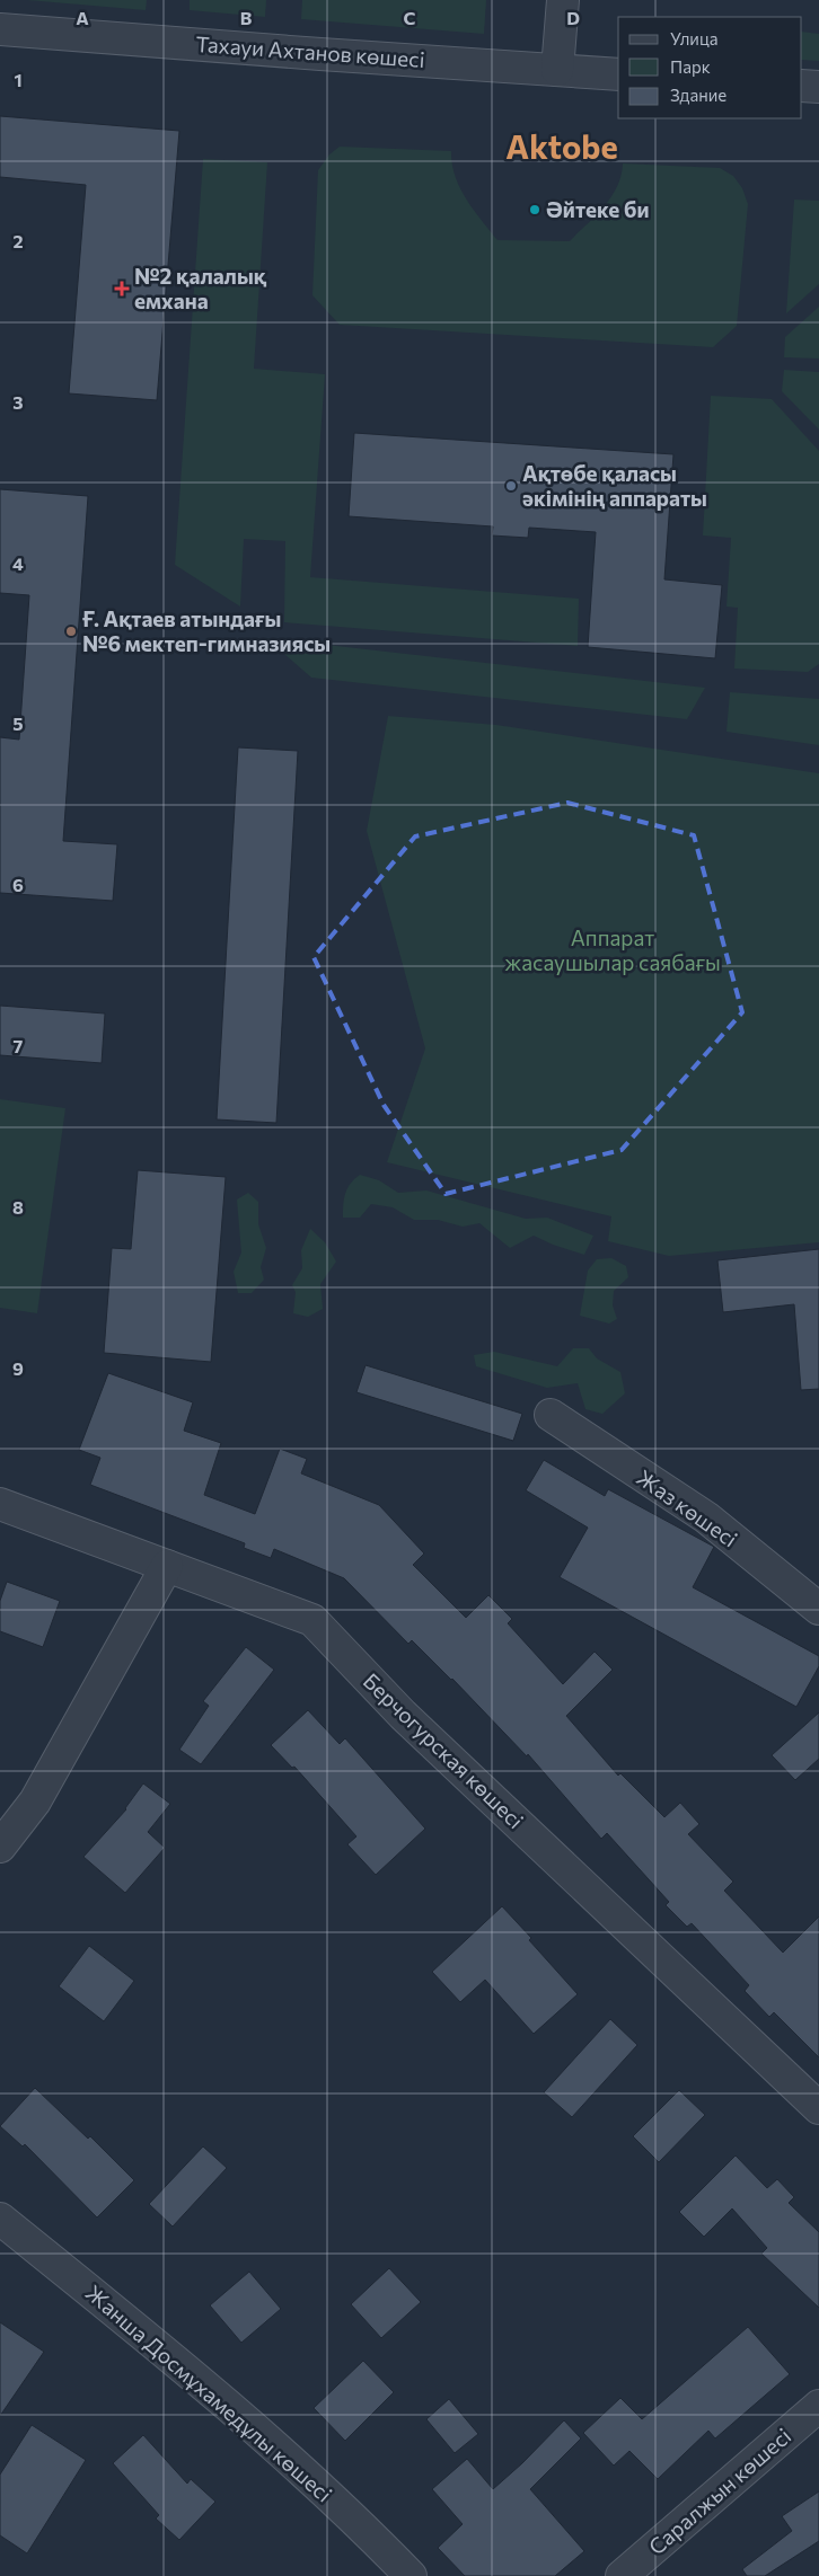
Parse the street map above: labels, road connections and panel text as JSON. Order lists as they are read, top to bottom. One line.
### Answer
{"streets":{"street":["Тахауи Ахтанов көшесі","Жаз көшесі","Берчогурская көшесі","Жанша Досмұхамедұлы көшесі","Саралжын көшесі"]},"districts":["Aktobe"],"parks":["Аппарат жасаушылар саябағы"],"places":{"other":["Әйтеке би","Ақтөбе қаласы әкімінің аппараты","Ғ. Ақтаев атындағы №6 мектеп-гимназиясы"],"health":["№2 қалалық емхана"]},"legend":["Улица","Парк","Здание"],"grid":{"columns":["A","B","C","D"],"rows":["1","2","3","4","5","6","7","8","9"]}}
